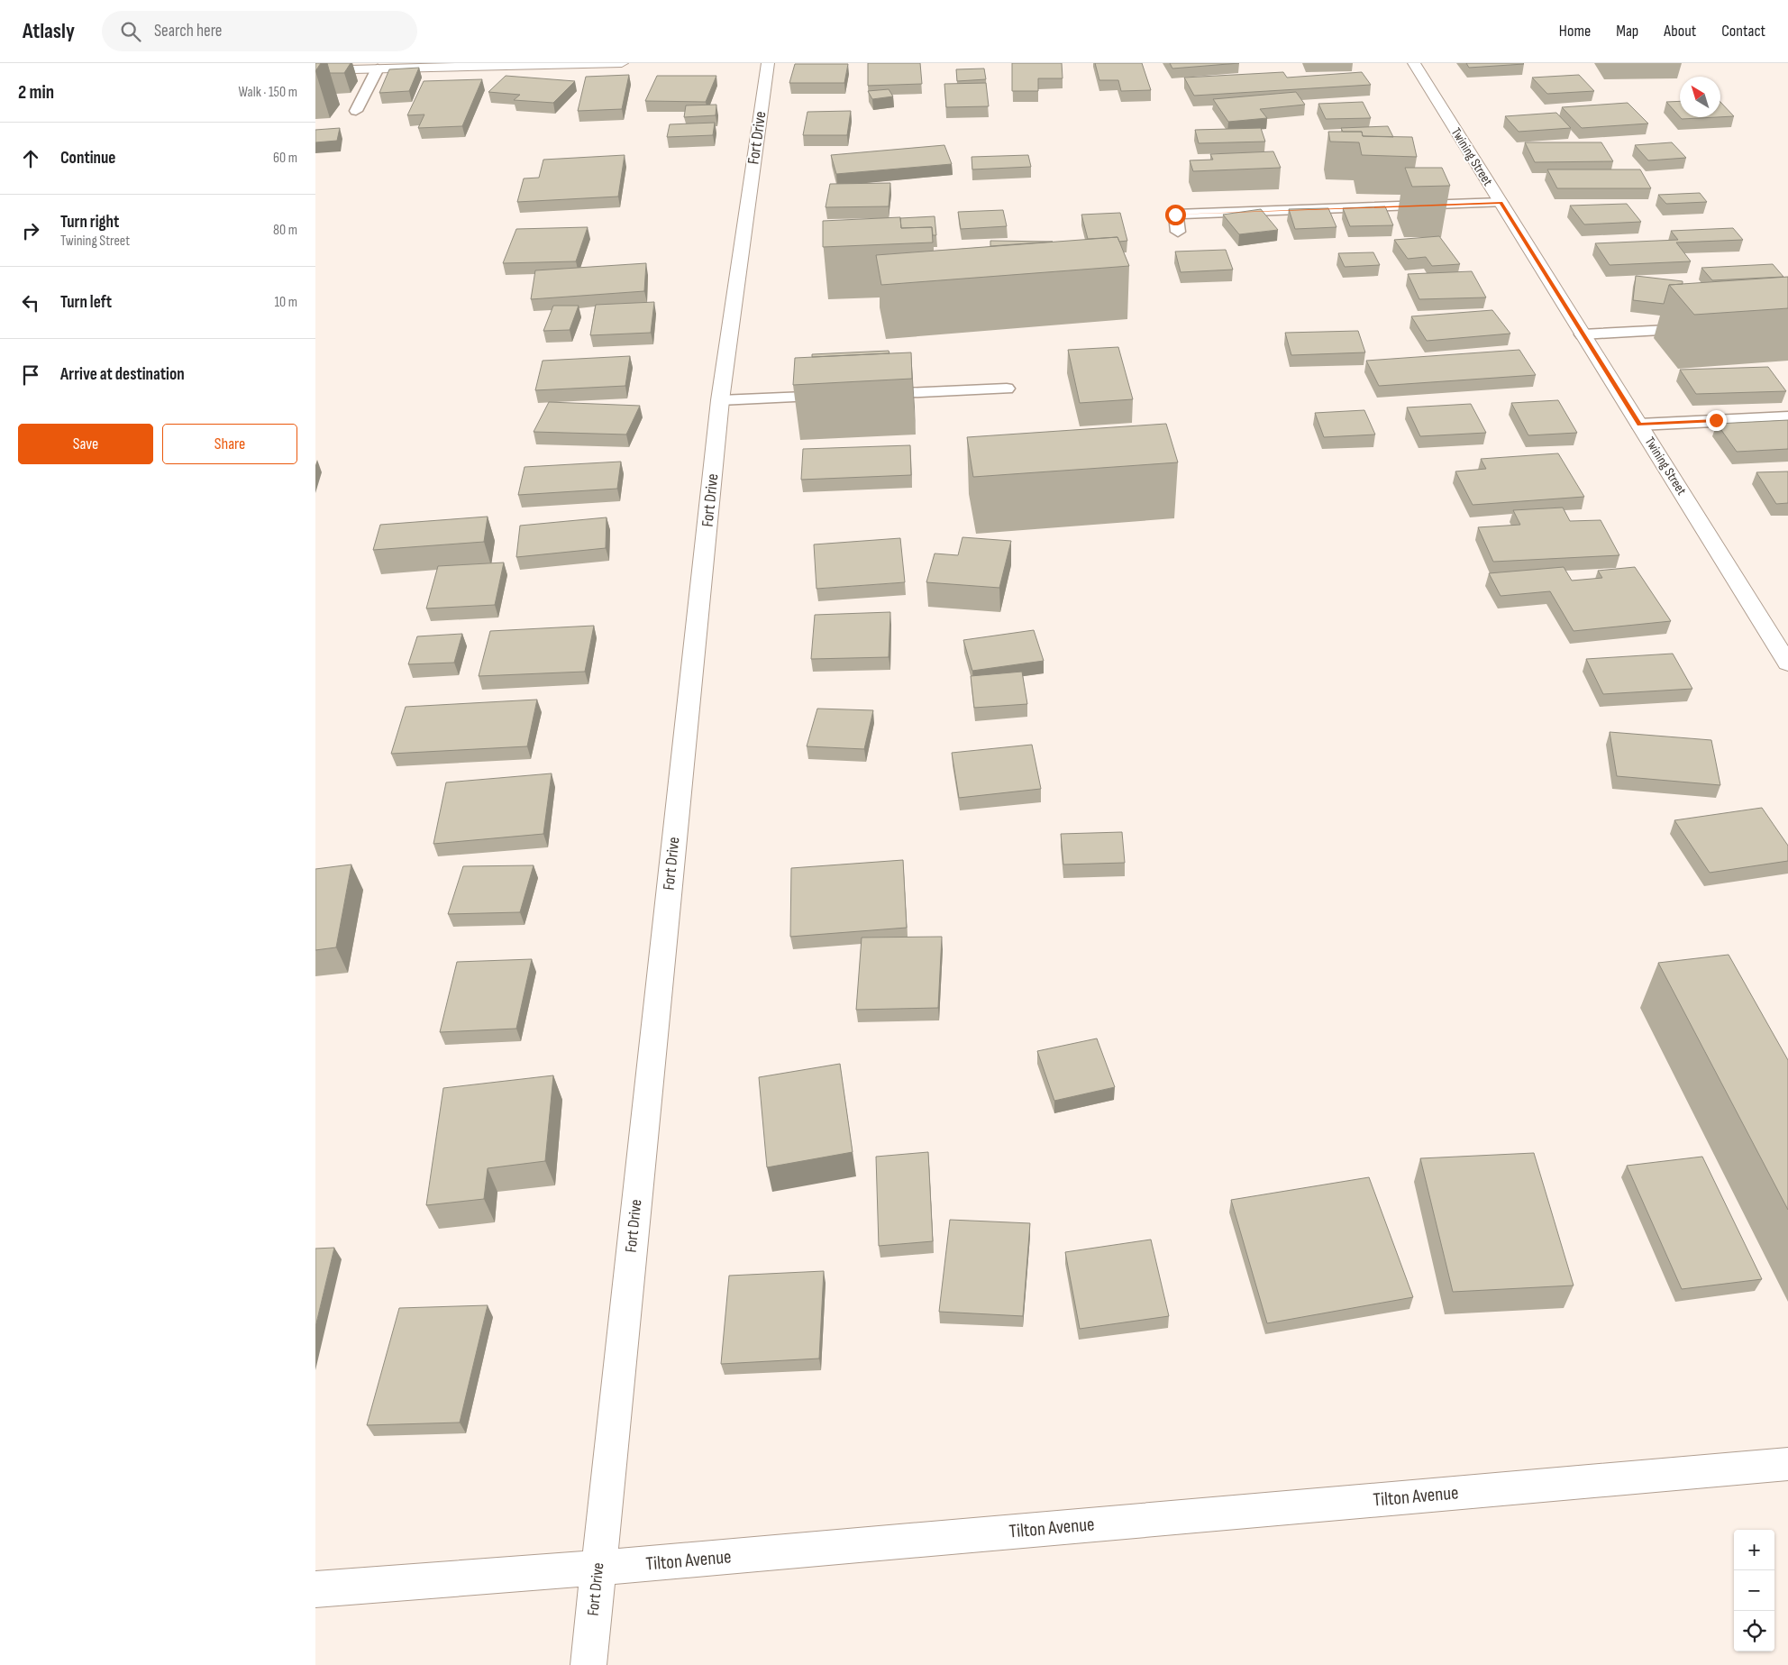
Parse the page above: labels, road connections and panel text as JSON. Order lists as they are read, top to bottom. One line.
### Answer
{"streets":{"street":["Fort Drive","Twining Street","Tilton Avenue"]},"crossings":[["Fort Drive","Tilton Avenue"]],"north":"top left","page":{"header":"Atlasly","search":"Search here","nav":["Home","Map","About","Contact"],"heading":["2 min","Walk · 150 m"],"list":[["Continue","60 m"],["Turn right","Twining Street","80 m"],["Turn left","10 m"],"Arrive at destination"],"buttons":["Save","Share"],"map_buttons":["+","−"]}}
